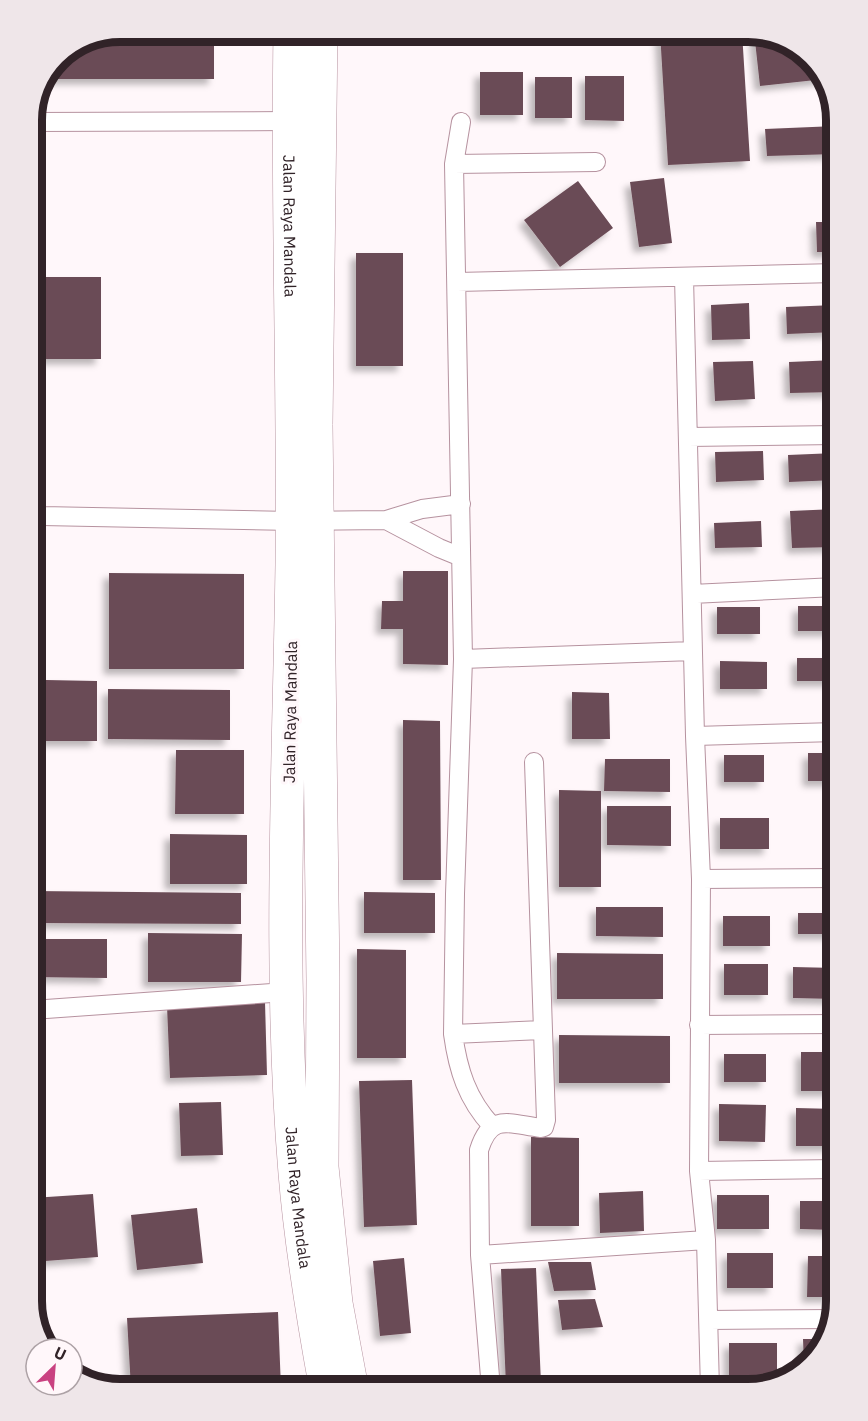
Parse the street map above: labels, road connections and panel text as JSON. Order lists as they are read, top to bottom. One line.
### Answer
{"streets":{"highway":["Jalan Raya Mandala"]},"north":"top right"}
